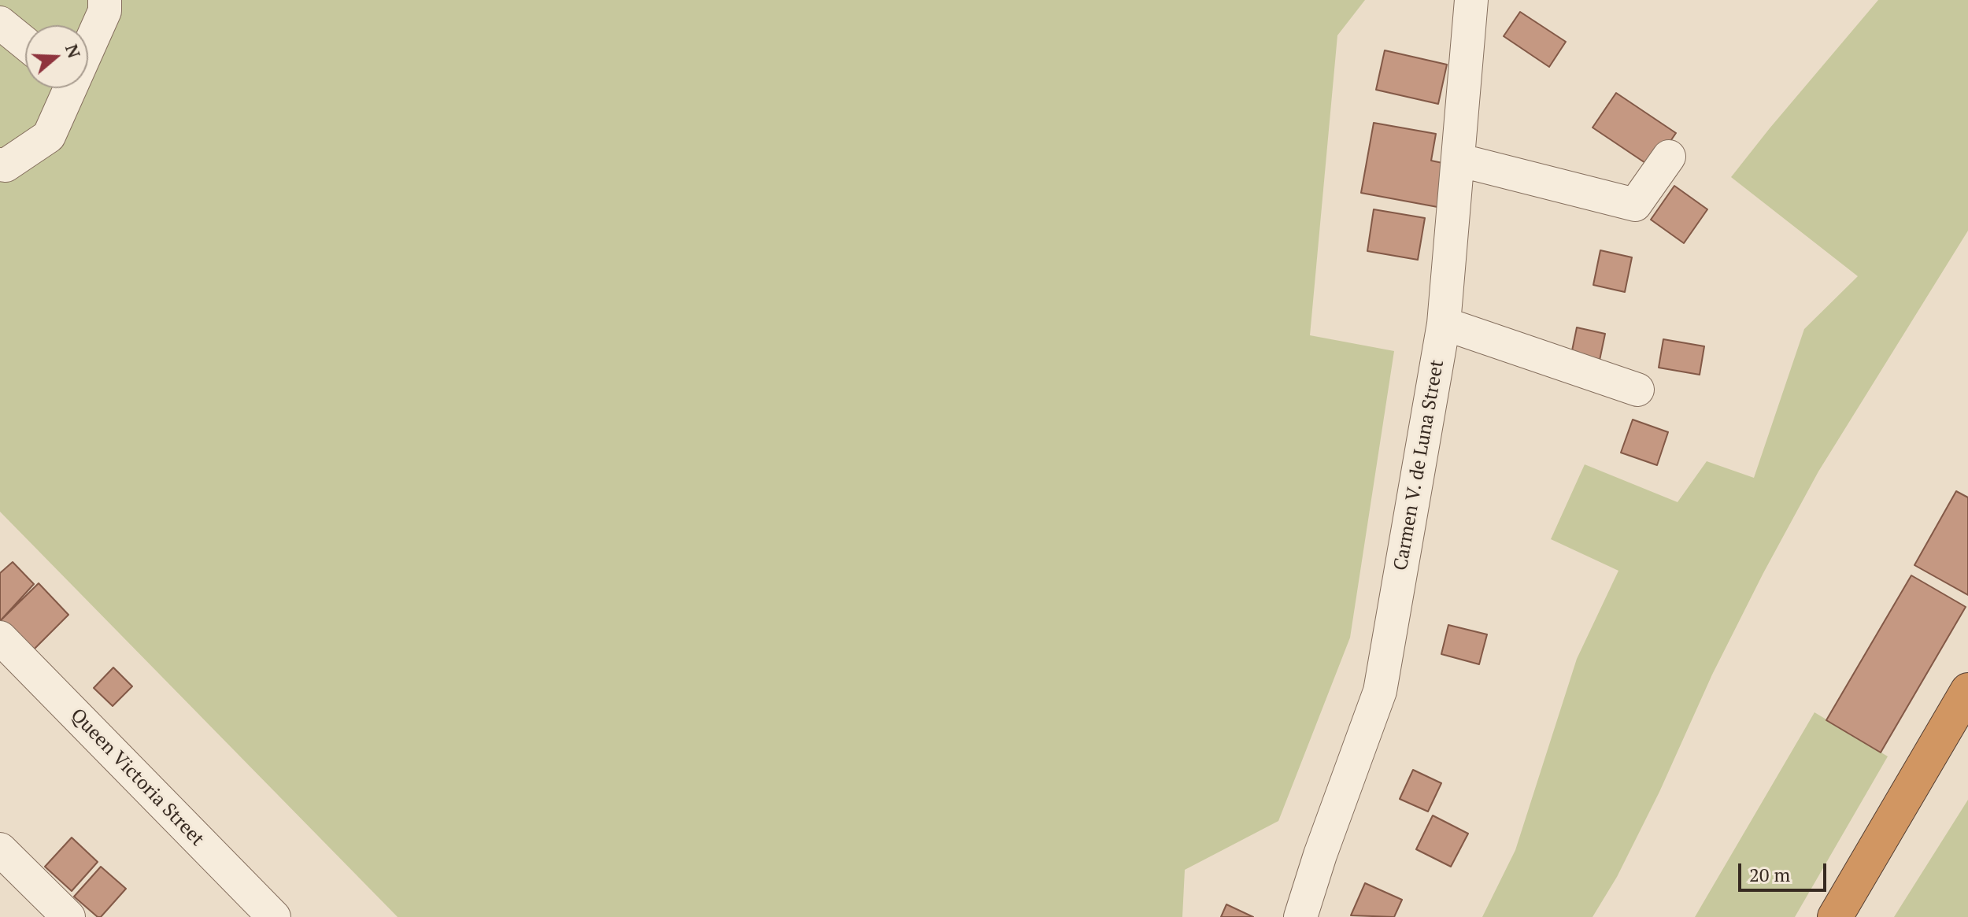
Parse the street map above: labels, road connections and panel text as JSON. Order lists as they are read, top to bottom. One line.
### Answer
{"streets":{"street":["Carmen V. de Luna Street","Queen Victoria Street"]},"scale_bar":"20 m","north":"right"}
